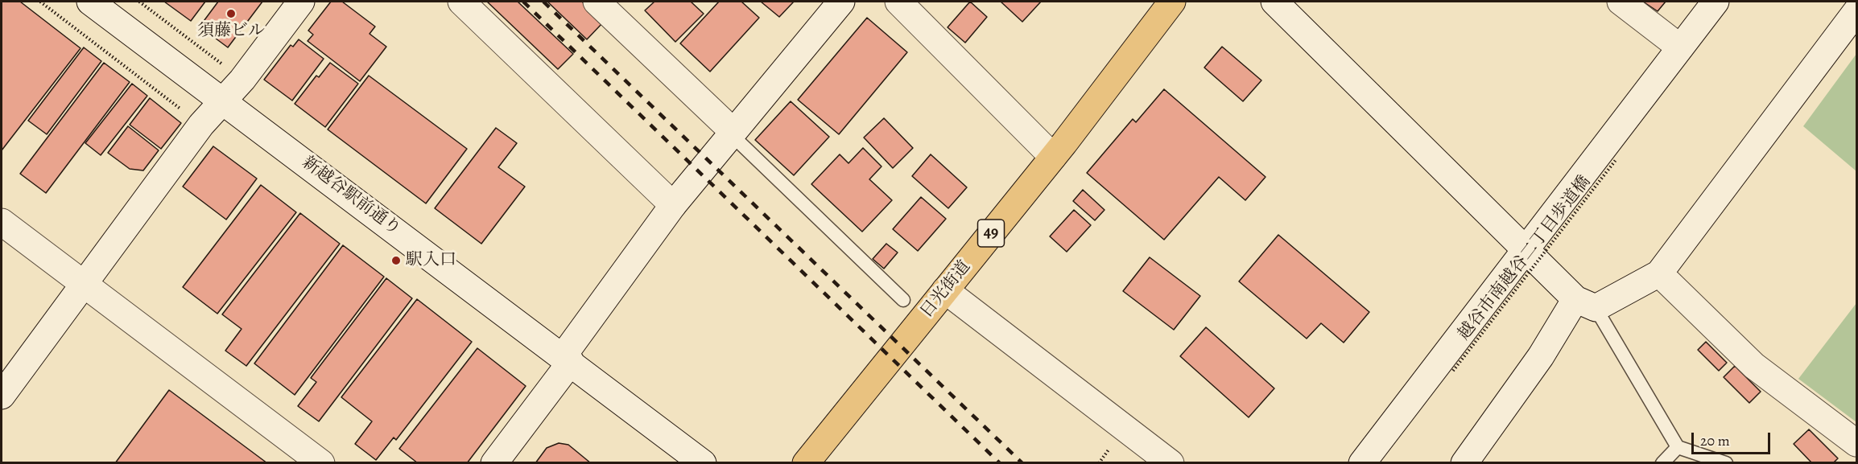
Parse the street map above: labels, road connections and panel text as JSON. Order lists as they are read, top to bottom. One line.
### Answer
{"streets":{"main road":["49","日光街道"],"street":["新越谷駅前通り"],"path":["越谷市南越谷二丁目歩道橋"]},"places":["須藤ビル","駅入口"],"scale_bar":"20 m"}
